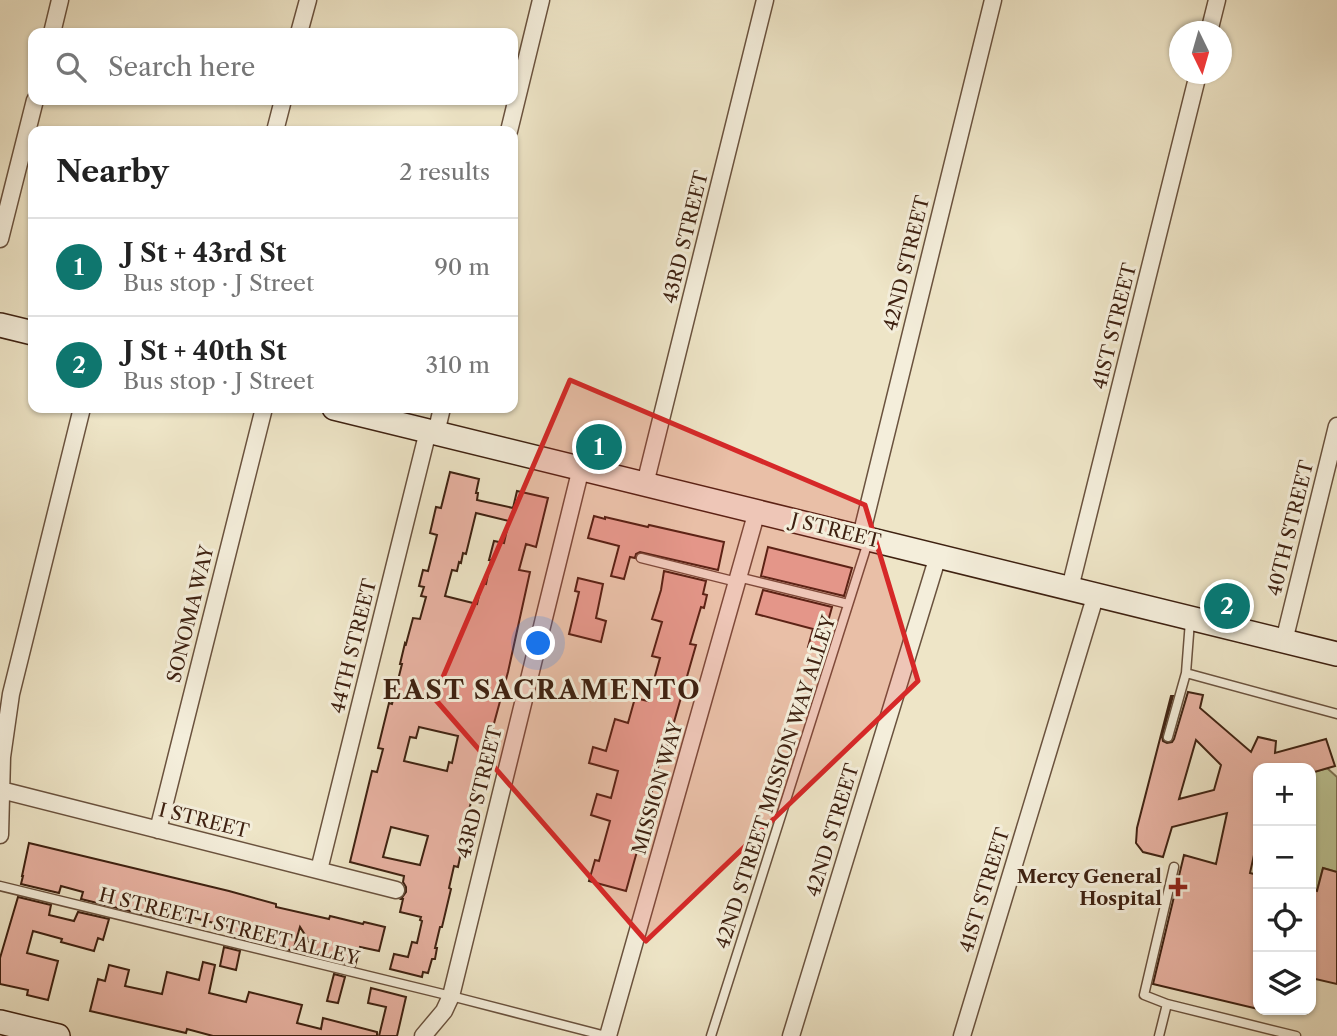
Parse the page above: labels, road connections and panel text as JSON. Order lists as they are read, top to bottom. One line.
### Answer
{"streets":{"main road":["J STREET"],"street":["43RD STREET","42ND STREET","41ST STREET","40TH STREET","SONOMA WAY","44TH STREET","MISSION WAY","I STREET"],"lane":["42ND STREET MISSION WAY ALLEY","H STREET I STREET ALLEY"]},"crossings":[["43RD STREET","J STREET"],["43RD STREET","H STREET I STREET ALLEY"],["42ND STREET","J STREET"],["42ND STREET","42ND STREET MISSION WAY ALLEY"],["41ST STREET","J STREET"],["40TH STREET","J STREET"],["J STREET","44TH STREET"],["J STREET","42ND STREET MISSION WAY ALLEY"],["J STREET","MISSION WAY"],["SONOMA WAY","I STREET"],["44TH STREET","I STREET"],["MISSION WAY","H STREET I STREET ALLEY"]],"districts":["EAST SACRAMENTO"],"places":{"health":["Mercy General Hospital"]},"north":"bottom","page":{"search":"Search here","heading":["Nearby","2 results"],"list":[{"mark":"1","name":"J St + 43rd St","note":"Bus stop · J Street","value":"90 m"},{"mark":"2","name":"J St + 40th St","note":"Bus stop · J Street","value":"310 m"}],"pins":["1","2"],"map_buttons":["+","−"]}}
